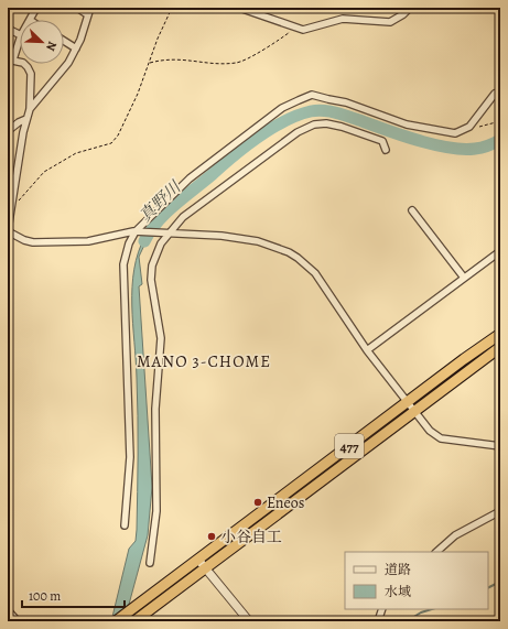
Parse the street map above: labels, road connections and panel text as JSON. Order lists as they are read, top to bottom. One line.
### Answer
{"streets":{"highway":["477"]},"districts":["MANO 3-CHOME"],"water":["真野川"],"places":["Eneos","小谷自工"],"legend":["道路","水域"],"scale_bar":"100 m","north":"bottom right"}
